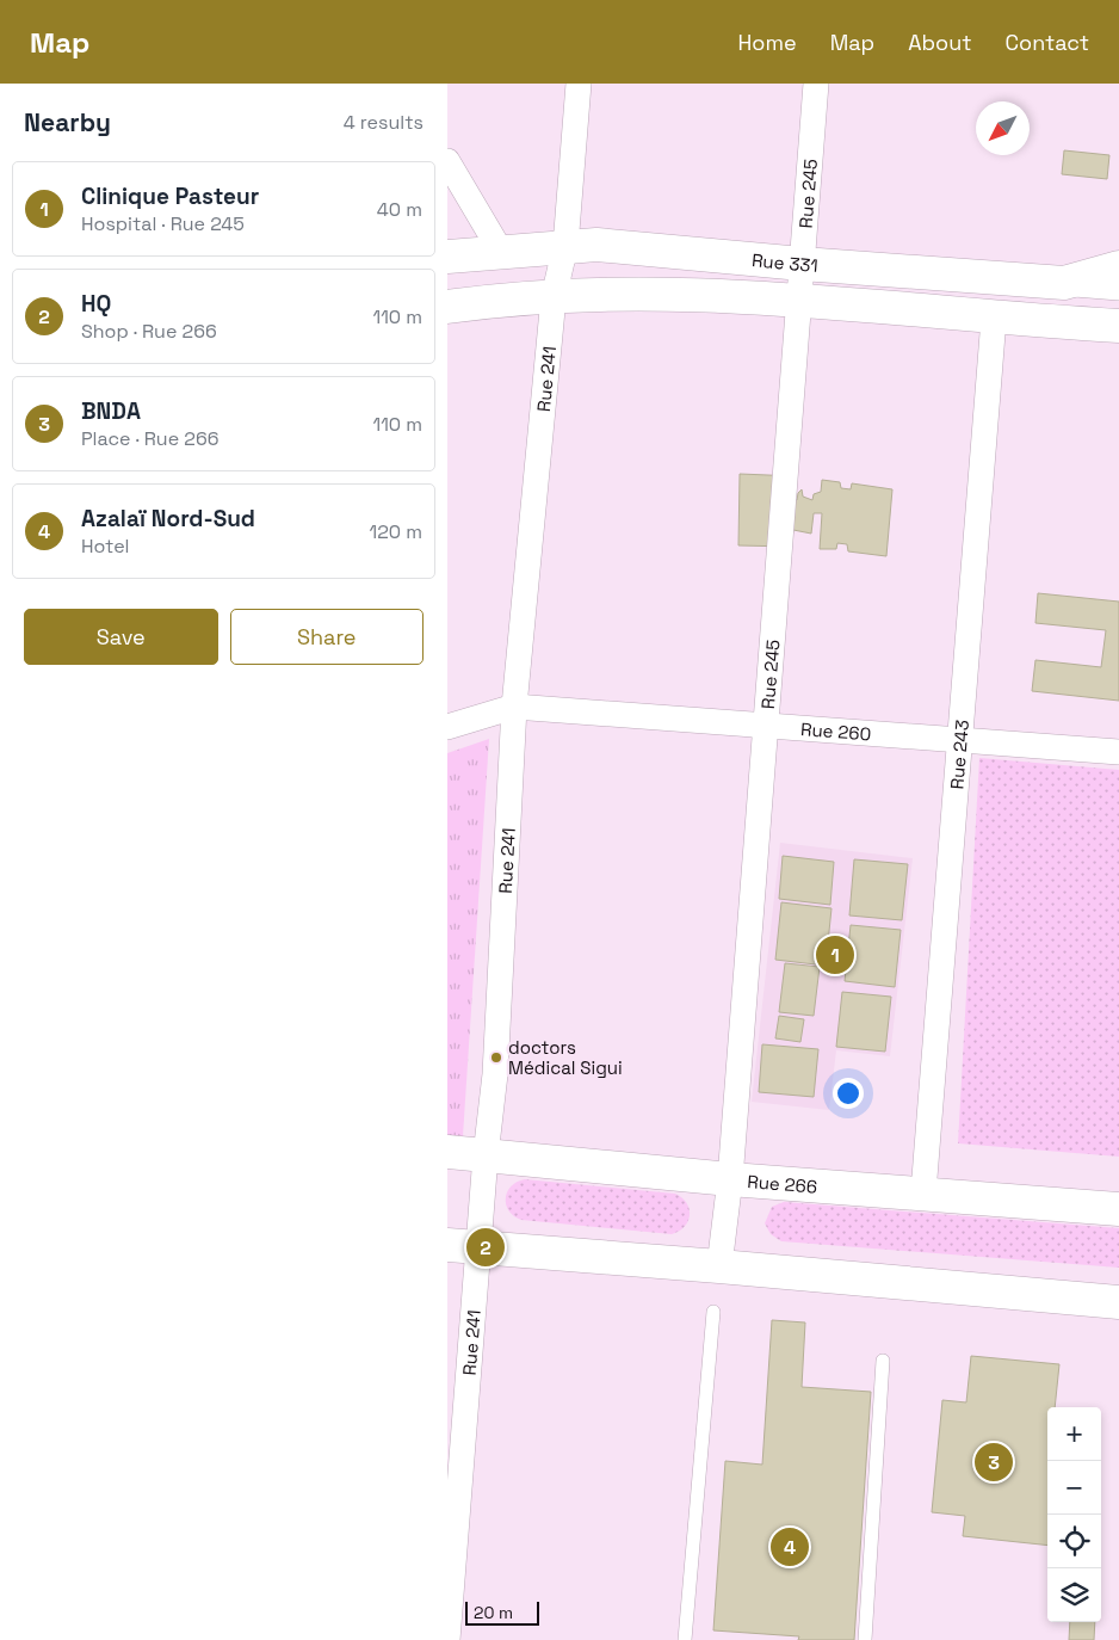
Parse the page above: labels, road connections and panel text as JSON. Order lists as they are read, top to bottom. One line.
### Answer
{"streets":{"street":["Rue 245","Rue 331","Rue 241","Rue 260","Rue 243","Rue 266"]},"crossings":[["Rue 245","Rue 331"],["Rue 245","Rue 260"],["Rue 245","Rue 266"],["Rue 331","Rue 241"],["Rue 331","Rue 243"],["Rue 241","Rue 260"],["Rue 241","Rue 266"],["Rue 260","Rue 243"],["Rue 243","Rue 266"]],"places":["doctors Médical Sigui"],"scale_bar":"20 m","north":"bottom left","page":{"header":"Map","nav":["Home","Map","About","Contact"],"heading":["Nearby","4 results"],"list":[{"mark":"1","name":"Clinique Pasteur","note":"Hospital · Rue 245","value":"40 m"},{"mark":"2","name":"HQ","note":"Shop · Rue 266","value":"110 m"},{"mark":"3","name":"BNDA","note":"Place · Rue 266","value":"110 m"},{"mark":"4","name":"Azalaï Nord-Sud","note":"Hotel","value":"120 m"}],"buttons":["Save","Share"],"pins":["1","2","3","4"],"map_buttons":["+","−"],"scale":"20 m"}}
